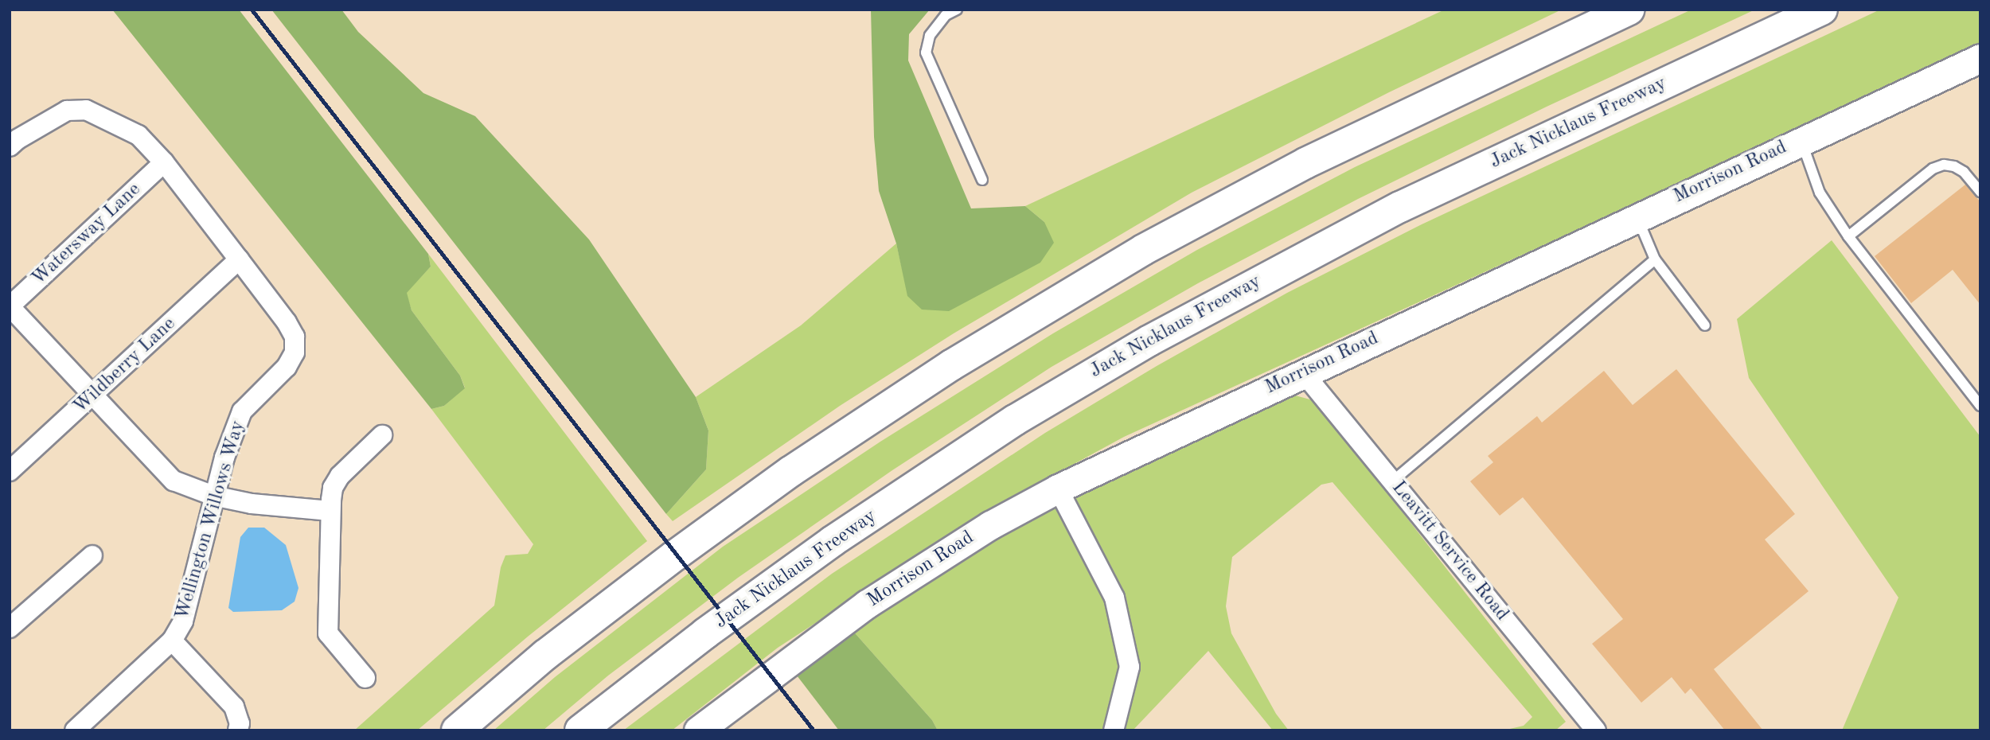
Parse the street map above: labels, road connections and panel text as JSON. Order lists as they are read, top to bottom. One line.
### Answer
{"streets":{"highway":["Jack Nicklaus Freeway"],"street":["Morrison Road","Watersway Lane","Wildberry Lane","Wellington Willows Way","Leavitt Service Road"]},"crossings":[["Morrison Road","Leavitt Service Road"],["Watersway Lane","Wellington Willows Way"],["Wildberry Lane","Wellington Willows Way"]]}
